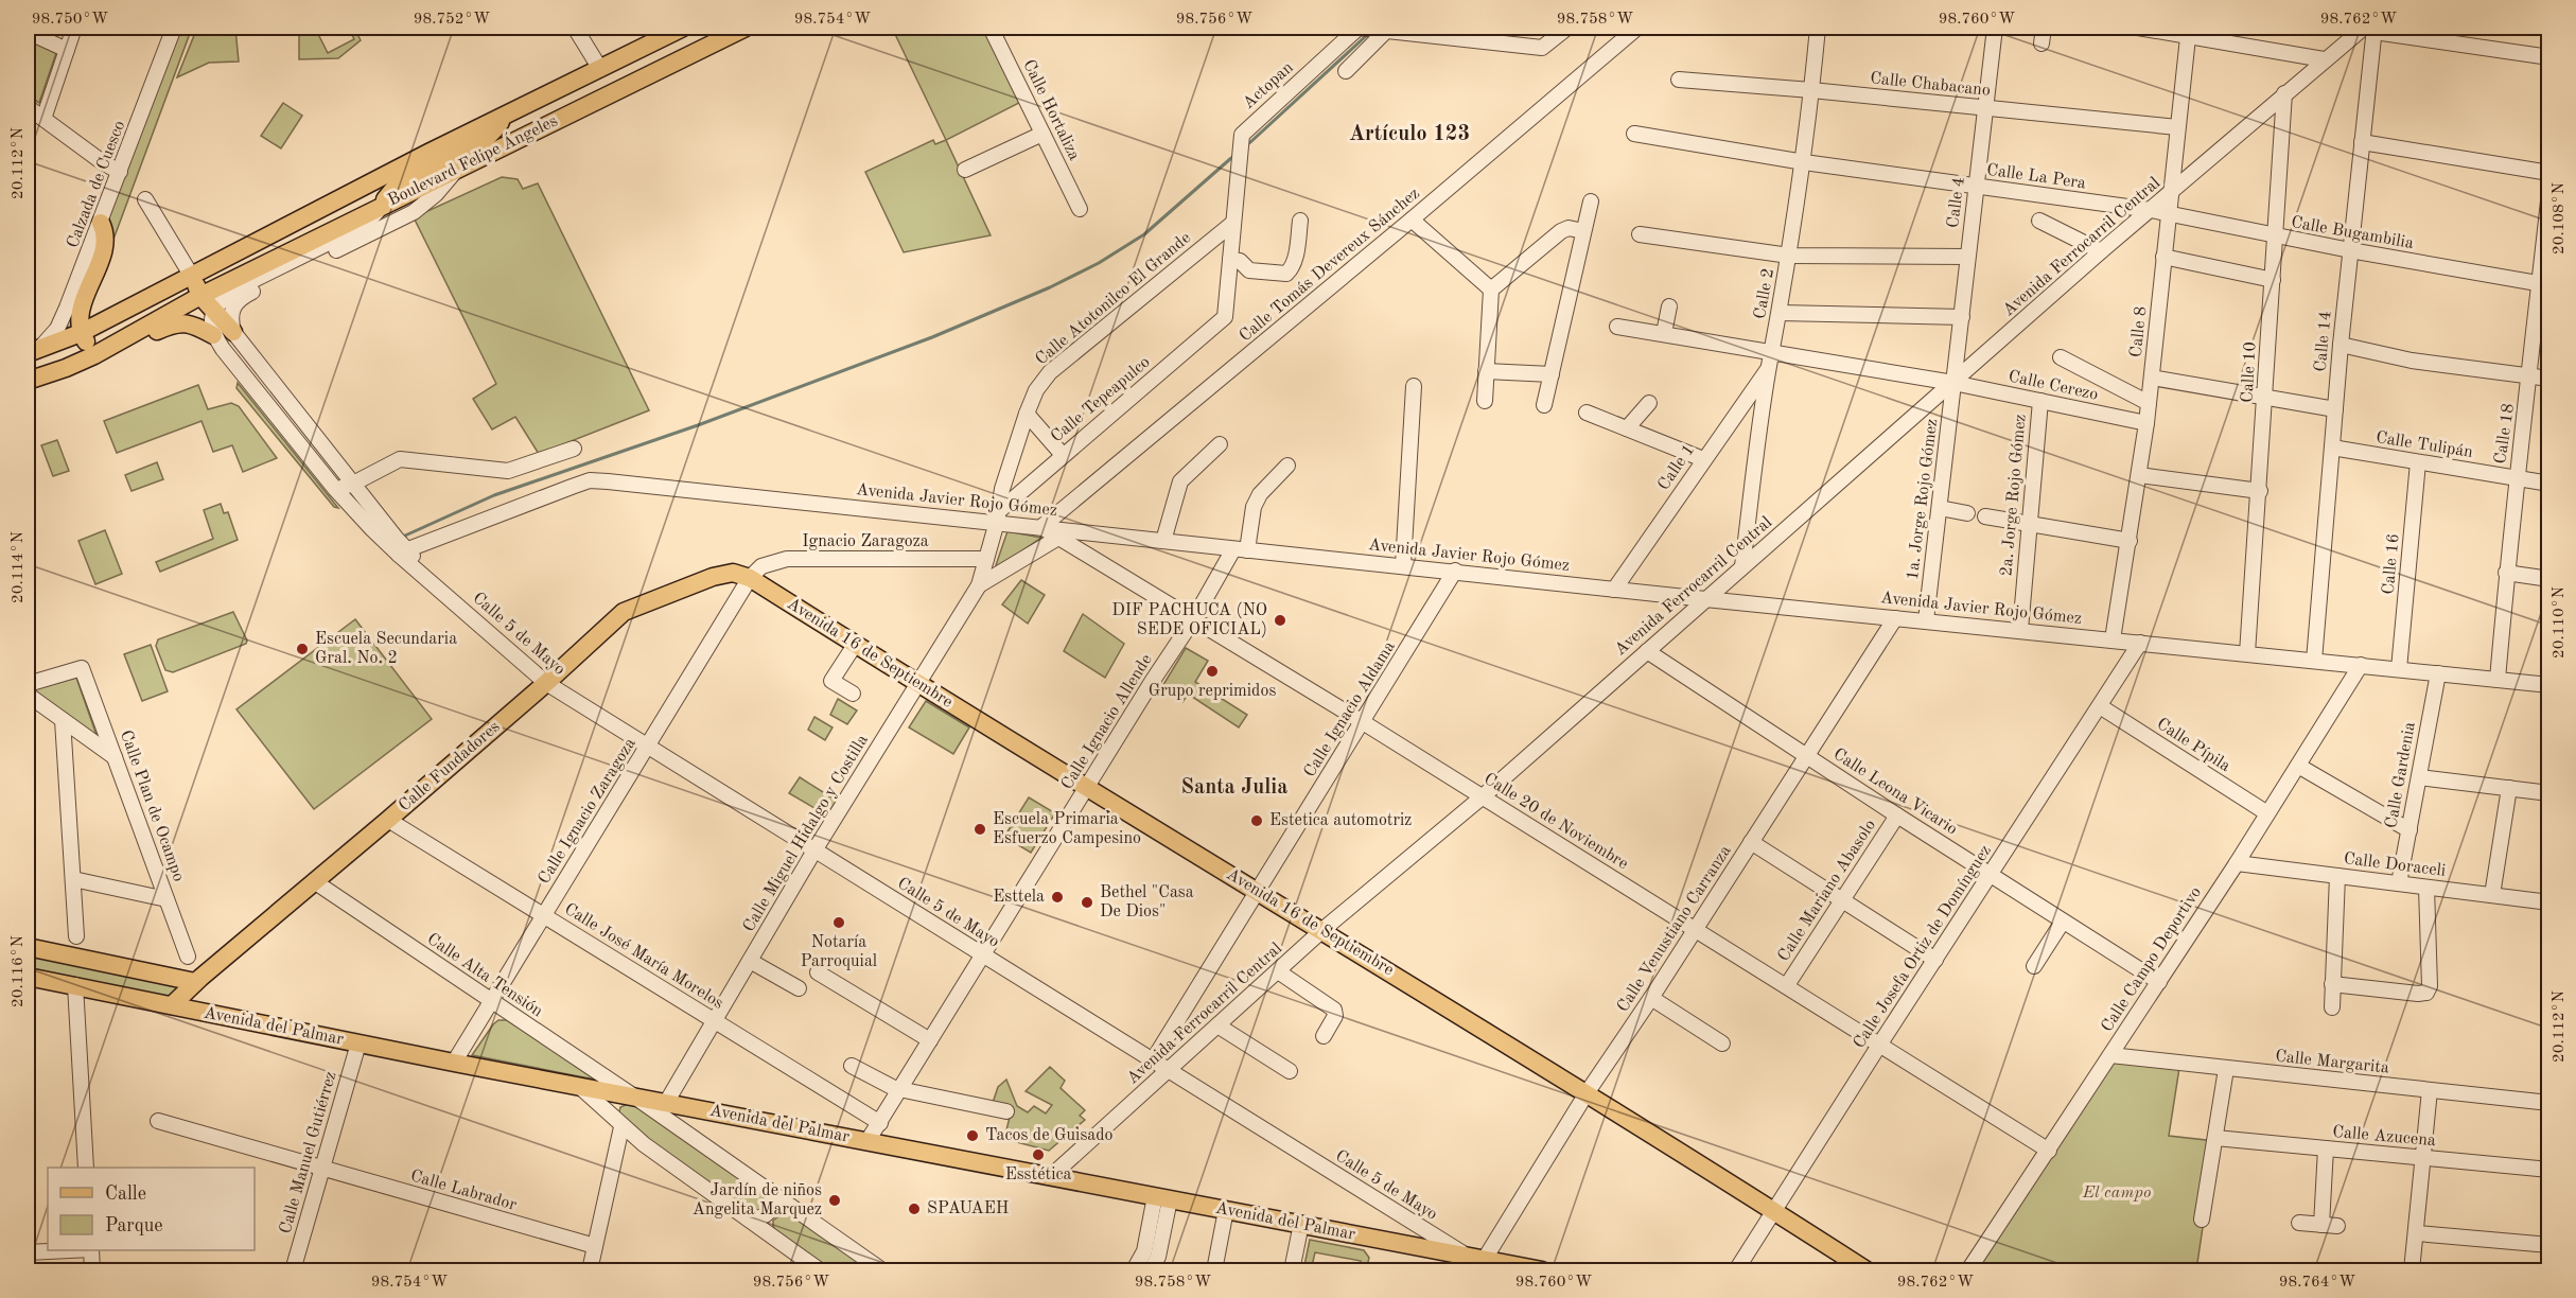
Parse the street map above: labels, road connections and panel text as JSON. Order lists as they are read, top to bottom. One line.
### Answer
{"streets":{"main road":["Boulevard Felipe Ángeles","Avenida 16 de Septiembre","Calle Fundadores","Avenida del Palmar"],"street":["Calle Chabacano","Actopan","Calle Hortaliza","Calle La Pera","Calzada de Cuesco","Calle 4","Calle Bugambilia","Avenida Ferrocarril Central","Calle Tomás Devereux Sánchez","Calle 2","Calle Atotonilco El Grande","Calle 8","Calle 14","Calle 10","Calle Cerezo","Calle Tepeapulco","Calle 18","Calle Tulipán","Calle 1","2a. Jorge Rojo Gómez","1a. Jorge Rojo Gómez","Avenida Javier Rojo Gómez","Ignacio Zaragoza","Calle 16","Calle 5 de Mayo","Calle Ignacio Aldama","Calle Ignacio Allende","Calle Pípila","Calle Gardenia","Calle Leona Vicario","Calle Plan de Ocampo","Calle Ignacio Zaragoza","Calle 20 de Noviembre","Calle Miguel Hidalgo y Costilla","Calle Doraceli","Calle Mariano Abasolo","Calle Venustiano Carranza","Calle Josefa Ortiz de Domínguez","Calle José María Morelos","Calle Campo Deportivo","Calle Alta Tensión","Calle Margarita","Calle Azucena","Calle Manuel Gutiérrez","Calle Labrador"]},"crossings":[["Calle Chabacano","Calle 4"],["Calle Chabacano","Calle 2"],["Calle Chabacano","Calle 8"],["Actopan","Calle Atotonilco El Grande"],["Actopan","Calle Tepeapulco"],["Boulevard Felipe Ángeles","Calzada de Cuesco"],["Calle La Pera","Calle 4"],["Calle La Pera","Calle Bugambilia"],["Calle La Pera","Avenida Ferrocarril Central"],["Calle La Pera","Calle 2"],["Calle 4","Avenida Ferrocarril Central"],["Calle 4","Calle Cerezo"],["Calle 4","1a. Jorge Rojo Gómez"],["Calle Bugambilia","Avenida Ferrocarril Central"],["Calle Bugambilia","Calle 8"],["Calle Bugambilia","Calle 14"],["Calle Bugambilia","Calle 10"],["Calle Bugambilia","Calle 18"],["Avenida Ferrocarril Central","Calle 2"],["Avenida Ferrocarril Central","Calle 8"],["Avenida Ferrocarril Central","Calle 14"],["Avenida Ferrocarril Central","Calle 10"],["Avenida Ferrocarril Central","Calle Cerezo"],["Avenida Ferrocarril Central","1a. Jorge Rojo Gómez"],["Avenida Ferrocarril Central","Avenida Javier Rojo Gómez"],["Avenida Ferrocarril Central","Calle 5 de Mayo"],["Avenida Ferrocarril Central","Avenida 16 de Septiembre"],["Avenida Ferrocarril Central","Calle Leona Vicario"],["Avenida Ferrocarril Central","Calle 20 de Noviembre"],["Avenida Ferrocarril Central","Avenida del Palmar"],["Calle Tomás Devereux Sánchez","Avenida Javier Rojo Gómez"],["Calle Tomás Devereux Sánchez","Calle 20 de Noviembre"],["Calle 2","Calle Cerezo"],["Calle 2","Calle 1"],["Calle Atotonilco El Grande","Calle Tepeapulco"],["Calle Atotonilco El Grande","Avenida Javier Rojo Gómez"],["Calle Atotonilco El Grande","Calle Miguel Hidalgo y Costilla"],["Calle 8","Calle Cerezo"],["Calle 8","Avenida Javier Rojo Gómez"],["Calle 14","Calle Tulipán"],["Calle 14","Avenida Javier Rojo Gómez"],["Calle 10","Avenida Javier Rojo Gómez"],["Calle Cerezo","2a. Jorge Rojo Gómez"],["Calle Cerezo","1a. Jorge Rojo Gómez"],["Calle Tepeapulco","Avenida Javier Rojo Gómez"],["Calle Tepeapulco","Calle Miguel Hidalgo y Costilla"],["Calle 18","Calle Tulipán"],["Calle 18","Avenida Javier Rojo Gómez"],["Calle Tulipán","Calle 16"],["Calle 1","Avenida Javier Rojo Gómez"],["2a. Jorge Rojo Gómez","Avenida Javier Rojo Gómez"],["1a. Jorge Rojo Gómez","Avenida Javier Rojo Gómez"],["Avenida Javier Rojo Gómez","Calle 16"],["Avenida Javier Rojo Gómez","Calle 5 de Mayo"],["Avenida Javier Rojo Gómez","Calle Ignacio Aldama"],["Avenida Javier Rojo Gómez","Calle Ignacio Allende"],["Avenida Javier Rojo Gómez","Calle Gardenia"],["Avenida Javier Rojo Gómez","Calle 20 de Noviembre"],["Avenida Javier Rojo Gómez","Calle Miguel Hidalgo y Costilla"],["Avenida Javier Rojo Gómez","Calle Venustiano Carranza"],["Avenida Javier Rojo Gómez","Calle Josefa Ortiz de Domínguez"],["Avenida Javier Rojo Gómez","Calle Campo Deportivo"],["Ignacio Zaragoza","Avenida 16 de Septiembre"],["Ignacio Zaragoza","Calle Fundadores"],["Ignacio Zaragoza","Calle Ignacio Zaragoza"],["Ignacio Zaragoza","Calle Miguel Hidalgo y Costilla"],["Calle 5 de Mayo","Calle Ignacio Aldama"],["Calle 5 de Mayo","Calle Ignacio Allende"],["Calle 5 de Mayo","Calle Fundadores"],["Calle 5 de Mayo","Calle Ignacio Zaragoza"],["Calle 5 de Mayo","Calle Miguel Hidalgo y Costilla"],["Calle 5 de Mayo","Avenida del Palmar"],["Avenida 16 de Septiembre","Calle Ignacio Aldama"],["Avenida 16 de Septiembre","Calle Ignacio Allende"],["Avenida 16 de Septiembre","Calle Fundadores"],["Avenida 16 de Septiembre","Calle Ignacio Zaragoza"],["Avenida 16 de Septiembre","Calle Miguel Hidalgo y Costilla"],["Avenida 16 de Septiembre","Calle Venustiano Carranza"],["Avenida 16 de Septiembre","Calle Josefa Ortiz de Domínguez"],["Calle Ignacio Aldama","Calle 20 de Noviembre"],["Calle Ignacio Allende","Calle 20 de Noviembre"],["Calle Ignacio Allende","Calle José María Morelos"],["Calle Ignacio Allende","Avenida del Palmar"],["Calle Pípila","Calle Josefa Ortiz de Domínguez"],["Calle Pípila","Calle Campo Deportivo"],["Calle Fundadores","Calle Ignacio Zaragoza"],["Calle Fundadores","Calle José María Morelos"],["Calle Fundadores","Calle Alta Tensión"],["Calle Fundadores","Avenida del Palmar"],["Calle Gardenia","Calle Doraceli"],["Calle Leona Vicario","Calle Mariano Abasolo"],["Calle Leona Vicario","Calle Venustiano Carranza"],["Calle Leona Vicario","Calle Josefa Ortiz de Domínguez"],["Calle Leona Vicario","Calle Campo Deportivo"],["Calle Ignacio Zaragoza","Calle José María Morelos"],["Calle Ignacio Zaragoza","Calle Alta Tensión"],["Calle Ignacio Zaragoza","Avenida del Palmar"],["Calle 20 de Noviembre","Calle Miguel Hidalgo y Costilla"],["Calle 20 de Noviembre","Calle Mariano Abasolo"],["Calle 20 de Noviembre","Calle Venustiano Carranza"],["Calle 20 de Noviembre","Calle Josefa Ortiz de Domínguez"],["Calle 20 de Noviembre","Calle Campo Deportivo"],["Calle Miguel Hidalgo y Costilla","Calle José María Morelos"],["Calle Miguel Hidalgo y Costilla","Avenida del Palmar"],["Calle Doraceli","Calle Campo Deportivo"],["Calle Venustiano Carranza","Avenida del Palmar"],["Calle Campo Deportivo","Calle Margarita"],["Calle Alta Tensión","Avenida del Palmar"],["Avenida del Palmar","Calle Manuel Gutiérrez"],["Calle Manuel Gutiérrez","Calle Labrador"]],"districts":["Artículo 123","Santa Julia"],"parks":["El campo"],"places":["DIF PACHUCA (NO SEDE OFICIAL)","Escuela Secundaria Gral. No. 2","Grupo reprimidos","Estetica automotriz","Escuela Primaria Esfuerzo Campesino","Esttela","Bethel \"Casa De Dios\"","Notaría Parroquial","Tacos de Guisado","Esstética","Jardín de niños Angelita Marquez","SPAUAEH"],"legend":["Calle","Parque"],"coordinates":["98.750°W","98.752°W","98.754°W","98.756°W","98.758°W","98.760°W","98.762°W","20.112°N","20.108°N","20.114°N","20.110°N","20.116°N","98.764°W"]}
